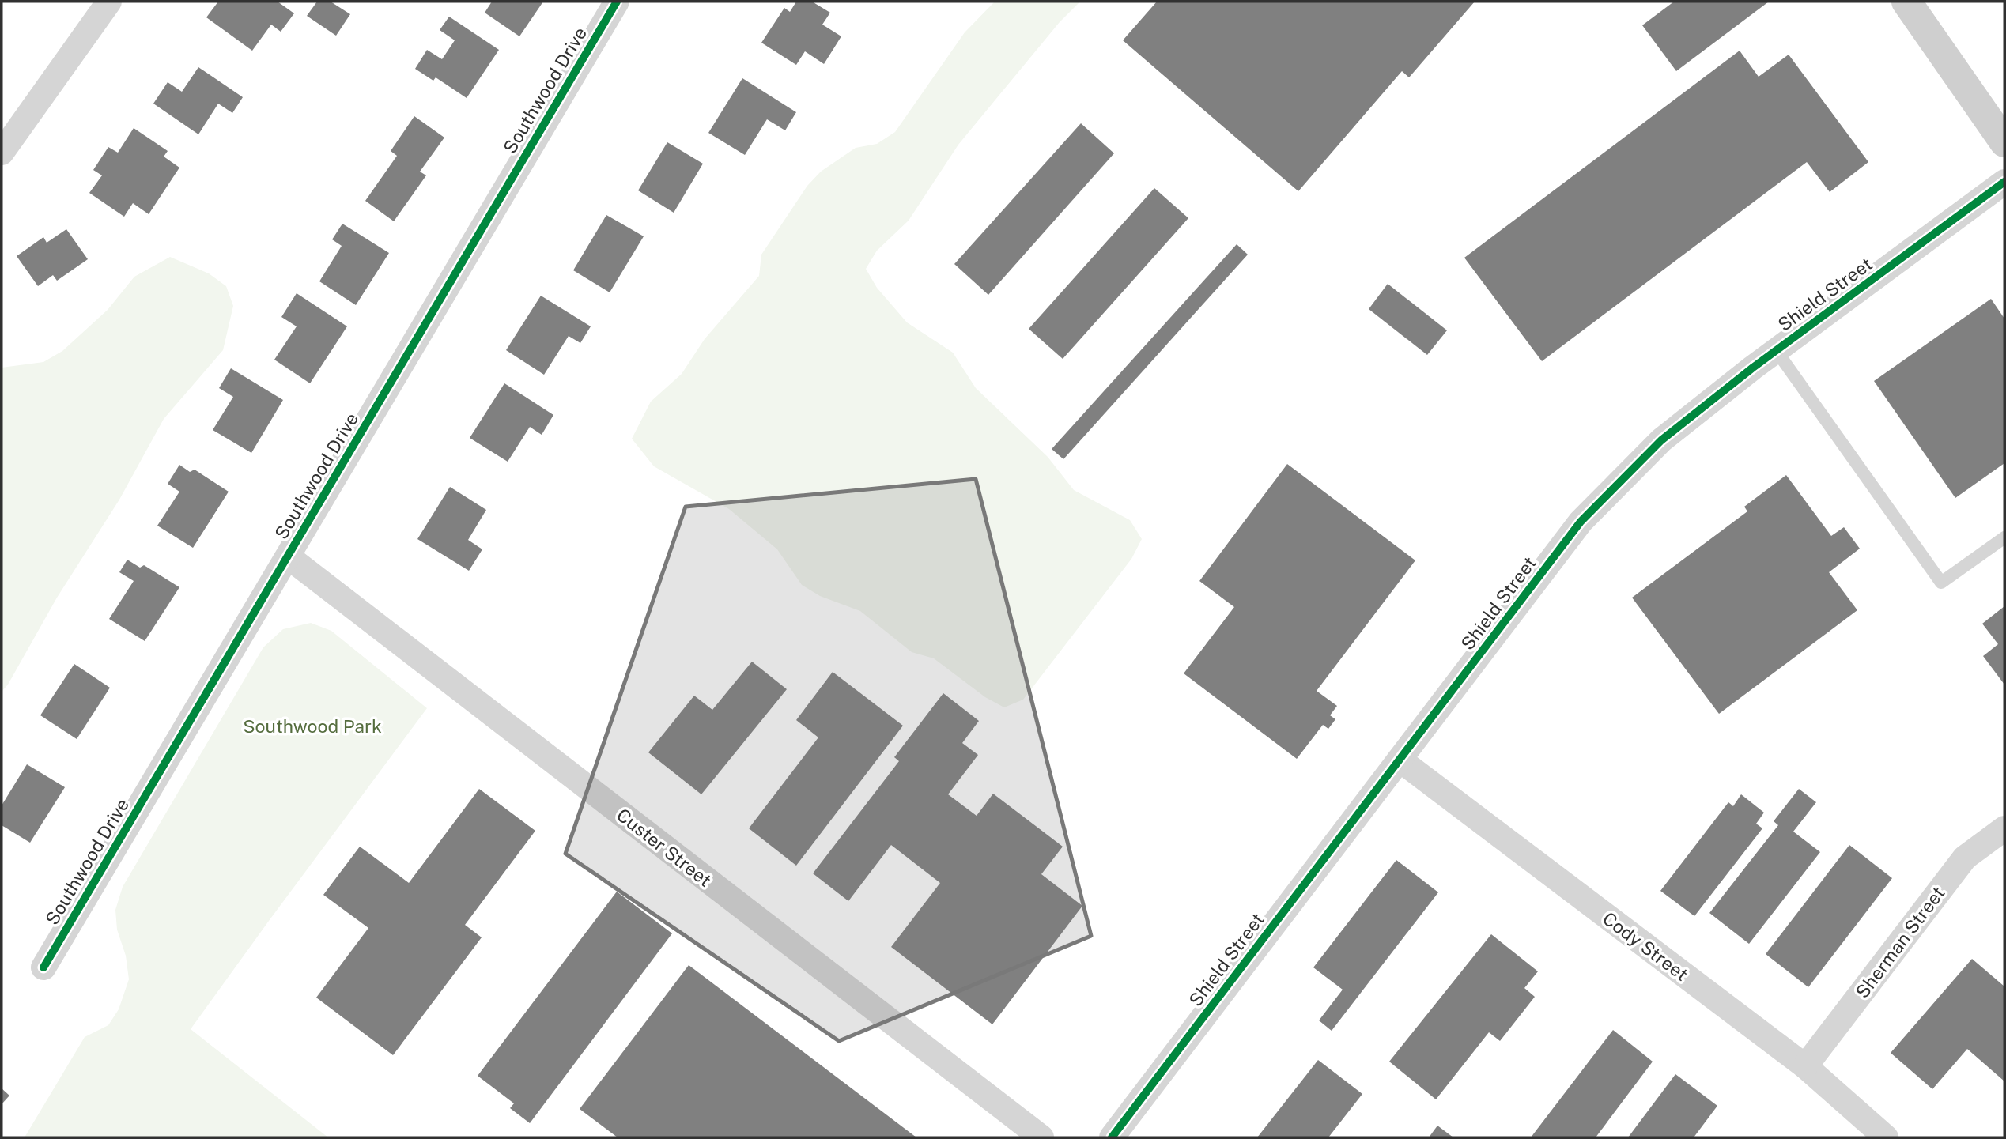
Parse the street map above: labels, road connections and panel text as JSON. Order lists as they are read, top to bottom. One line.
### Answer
{"streets":{"street":["Southwood Drive","Shield Street","Custer Street","Sherman Street","Cody Street"]},"crossings":[["Southwood Drive","Custer Street"],["Shield Street","Cody Street"],["Sherman Street","Cody Street"]],"parks":["Southwood Park"]}
